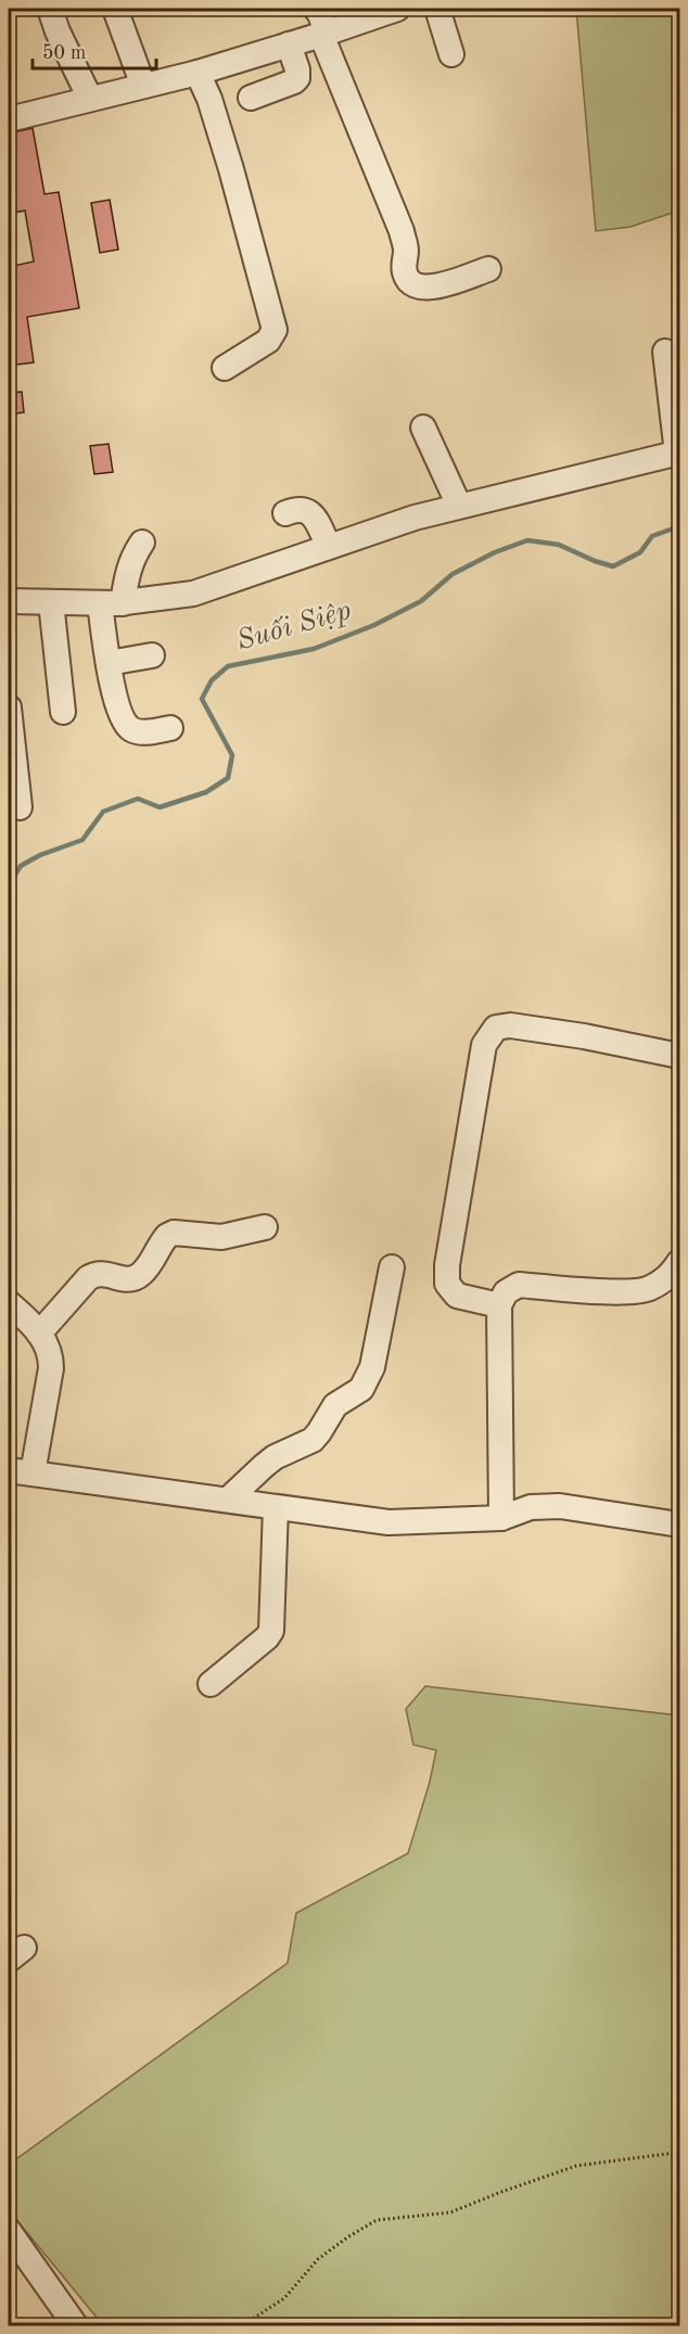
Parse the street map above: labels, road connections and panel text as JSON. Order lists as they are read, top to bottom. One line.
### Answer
{"water":["Suối Siệp"],"scale_bar":"50 m"}
